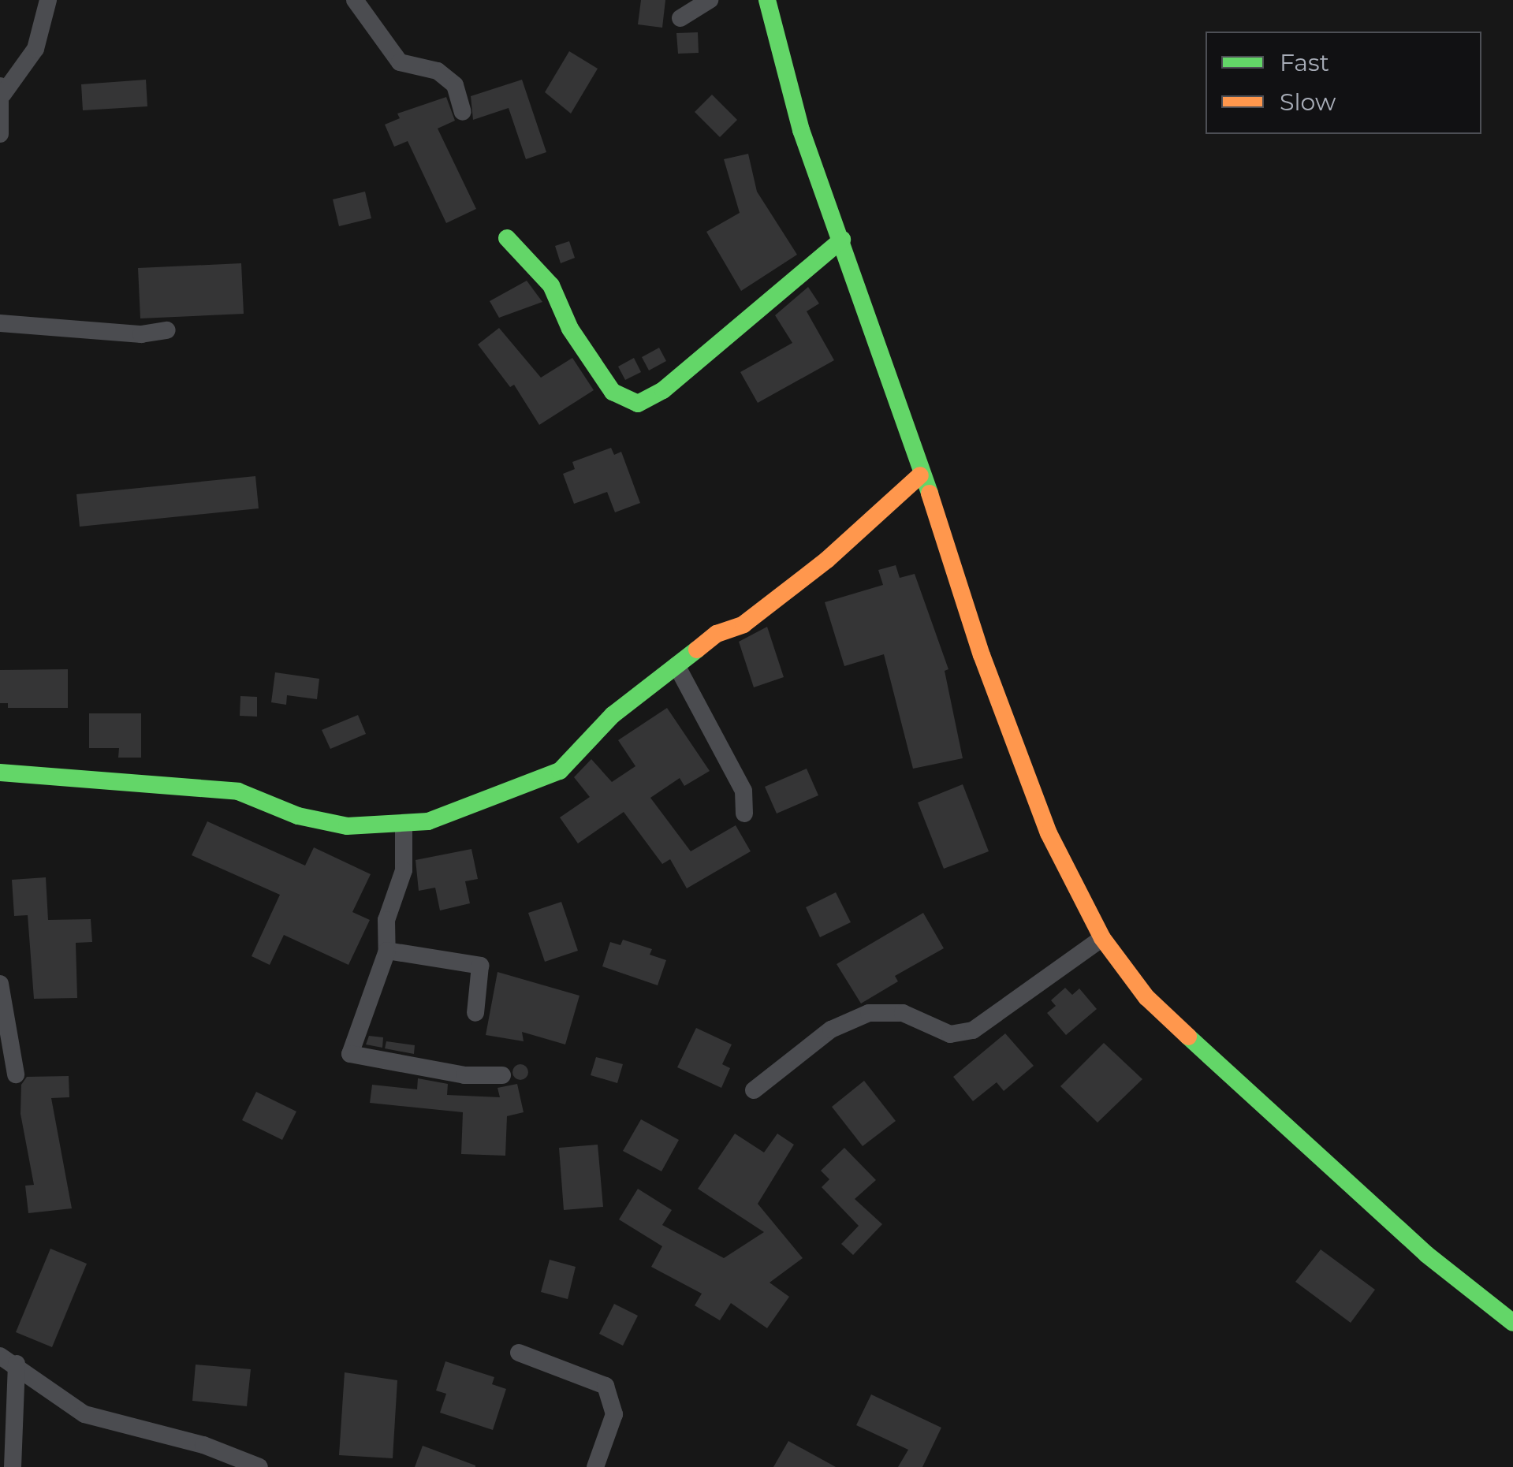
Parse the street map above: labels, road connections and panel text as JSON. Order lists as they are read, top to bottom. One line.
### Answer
{"legend":["Fast","Slow"]}
